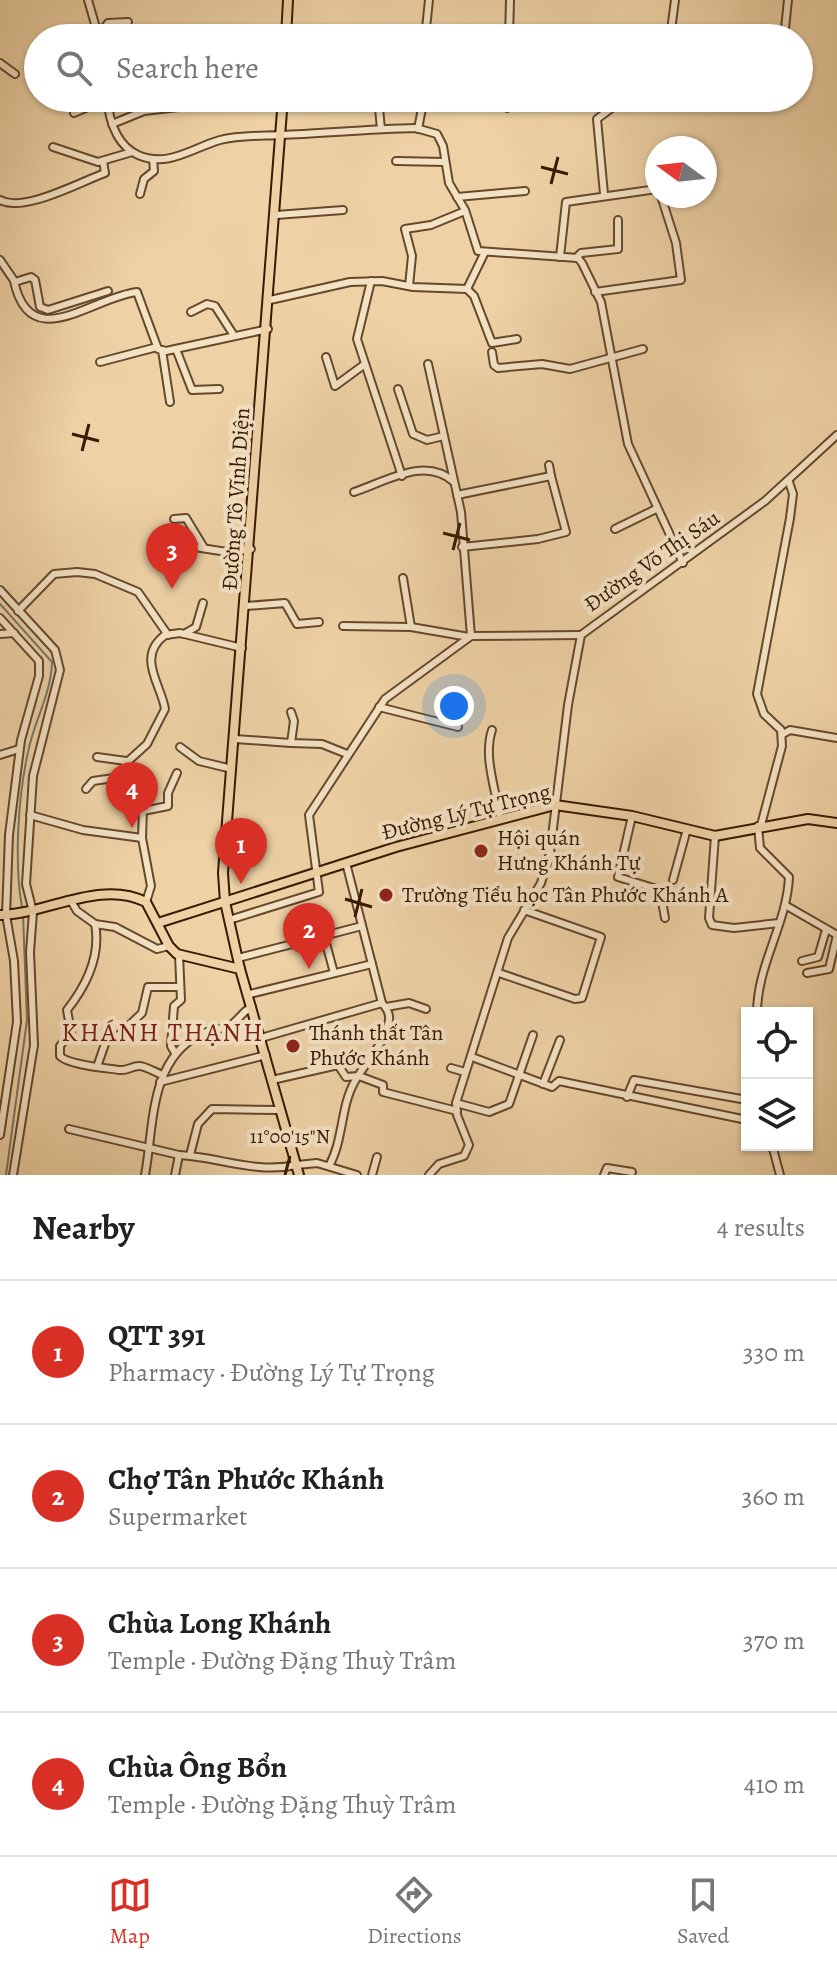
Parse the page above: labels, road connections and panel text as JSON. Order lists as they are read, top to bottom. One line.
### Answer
{"streets":{"main road":["Đường Tô Vĩnh Diện","Đường Lý Tự Trọng"],"street":["Đường Võ Thị Sáu"]},"crossings":[["Đường Tô Vĩnh Diện","Đường Lý Tự Trọng"],["Đường Võ Thị Sáu","Đường Lý Tự Trọng"]],"districts":["KHÁNH THẠNH"],"places":["Hội quán Hưng Khánh Tự","Trường Tiểu học Tân Phước Khánh A","Thánh thất Tân Phước Khánh"],"north":"left","page":{"search":"Search here","pins":["3","4","1","2"],"heading":["Nearby","4 results"],"list":[{"mark":"1","name":"QTT 391","note":"Pharmacy · Đường Lý Tự Trọng","value":"330 m"},{"mark":"2","name":"Chợ Tân Phước Khánh","note":"Supermarket","value":"360 m"},{"mark":"3","name":"Chùa Long Khánh","note":"Temple · Đường Đặng Thuỳ Trâm","value":"370 m"},{"mark":"4","name":"Chùa Ông Bổn","note":"Temple · Đường Đặng Thuỳ Trâm","value":"410 m"}],"nav":["Map","Directions","Saved"]},"coordinates":["11°00'15\"N"]}
